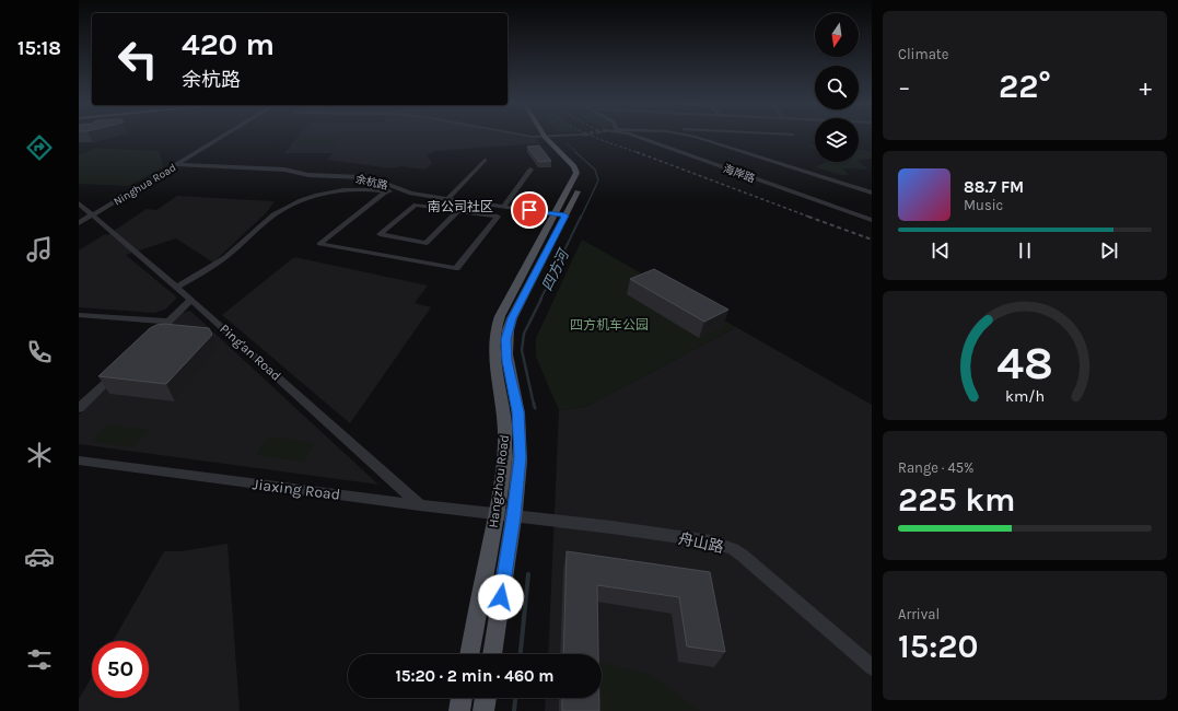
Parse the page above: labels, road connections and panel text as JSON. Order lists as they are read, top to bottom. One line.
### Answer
{"streets":{"main road":["Hangzhou Road"],"street":["海岸路","余杭路","Ninghua Road","Ping'an Road","Jiaxing Road","舟山路"]},"crossings":[["余杭路","Ninghua Road"],["余杭路","Hangzhou Road"],["Ninghua Road","Ping'an Road"],["Ping'an Road","Jiaxing Road"],["Hangzhou Road","Jiaxing Road"],["Hangzhou Road","舟山路"],["Jiaxing Road","舟山路"]],"districts":["南公司社区"],"water":["四方河"],"parks":["四方机车公园"],"north":"bottom","page":{"tabs":"15:18","tile":["Climate",["Range · 45%","225 km"],["Arrival","15:20"]],"turn":["420 m","余杭路"],"heat":["−","22°","+"],"song":["88.7 FM","Music"],"limit":"50","trip":"15:20 · 2 min · 460 m","gauge":["48","km/h"]}}
